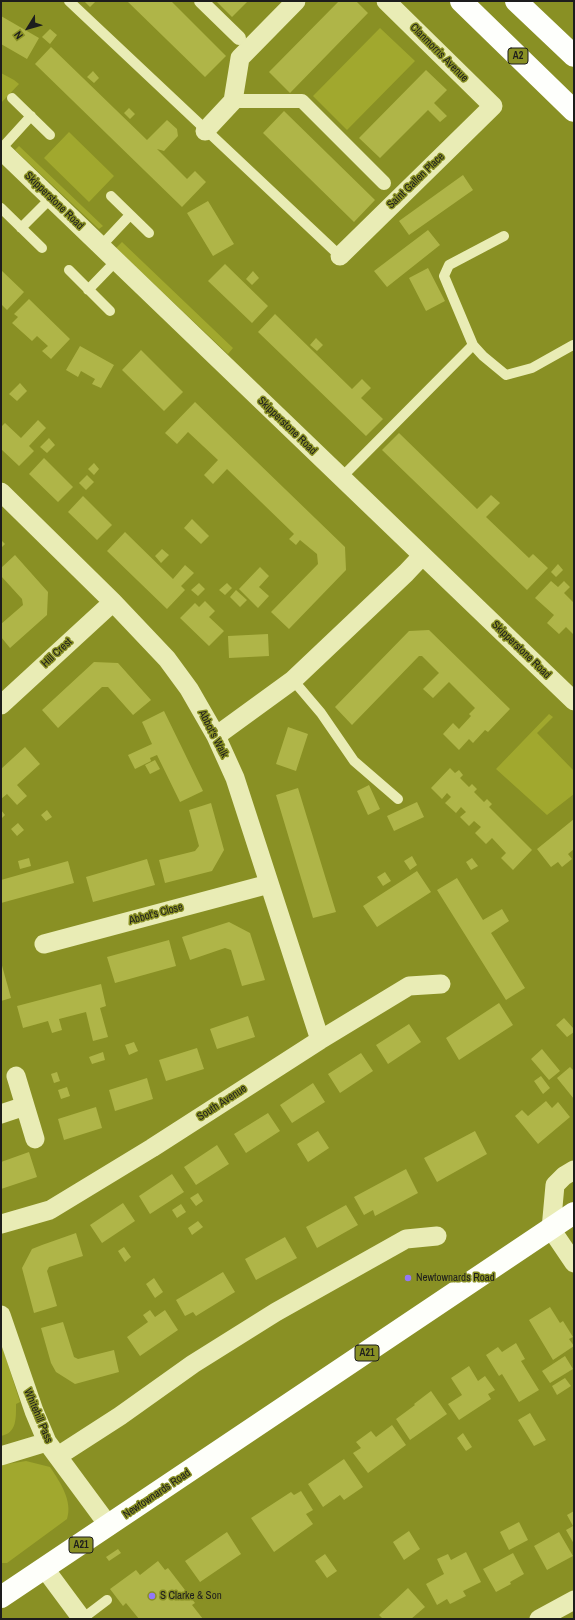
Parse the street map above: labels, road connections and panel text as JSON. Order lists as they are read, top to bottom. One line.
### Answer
{"streets":{"highway":["A2"],"main road":["A21","Newtownards Road"],"street":["Clanmorris Avenue","Saint Gallen Place","Skipperstone Road","Hill Crest","Abbot's Walk","Abbot's Close","South Avenue","Whitehill Pass"]},"crossings":[["Clanmorris Avenue","Saint Gallen Place"],["Hill Crest","Abbot's Walk"],["Abbot's Walk","Abbot's Close"],["Abbot's Walk","South Avenue"],["Whitehill Pass","Newtownards Road"]],"places":["Newtownards Road","S Clarke & Son"],"north":"bottom left"}
